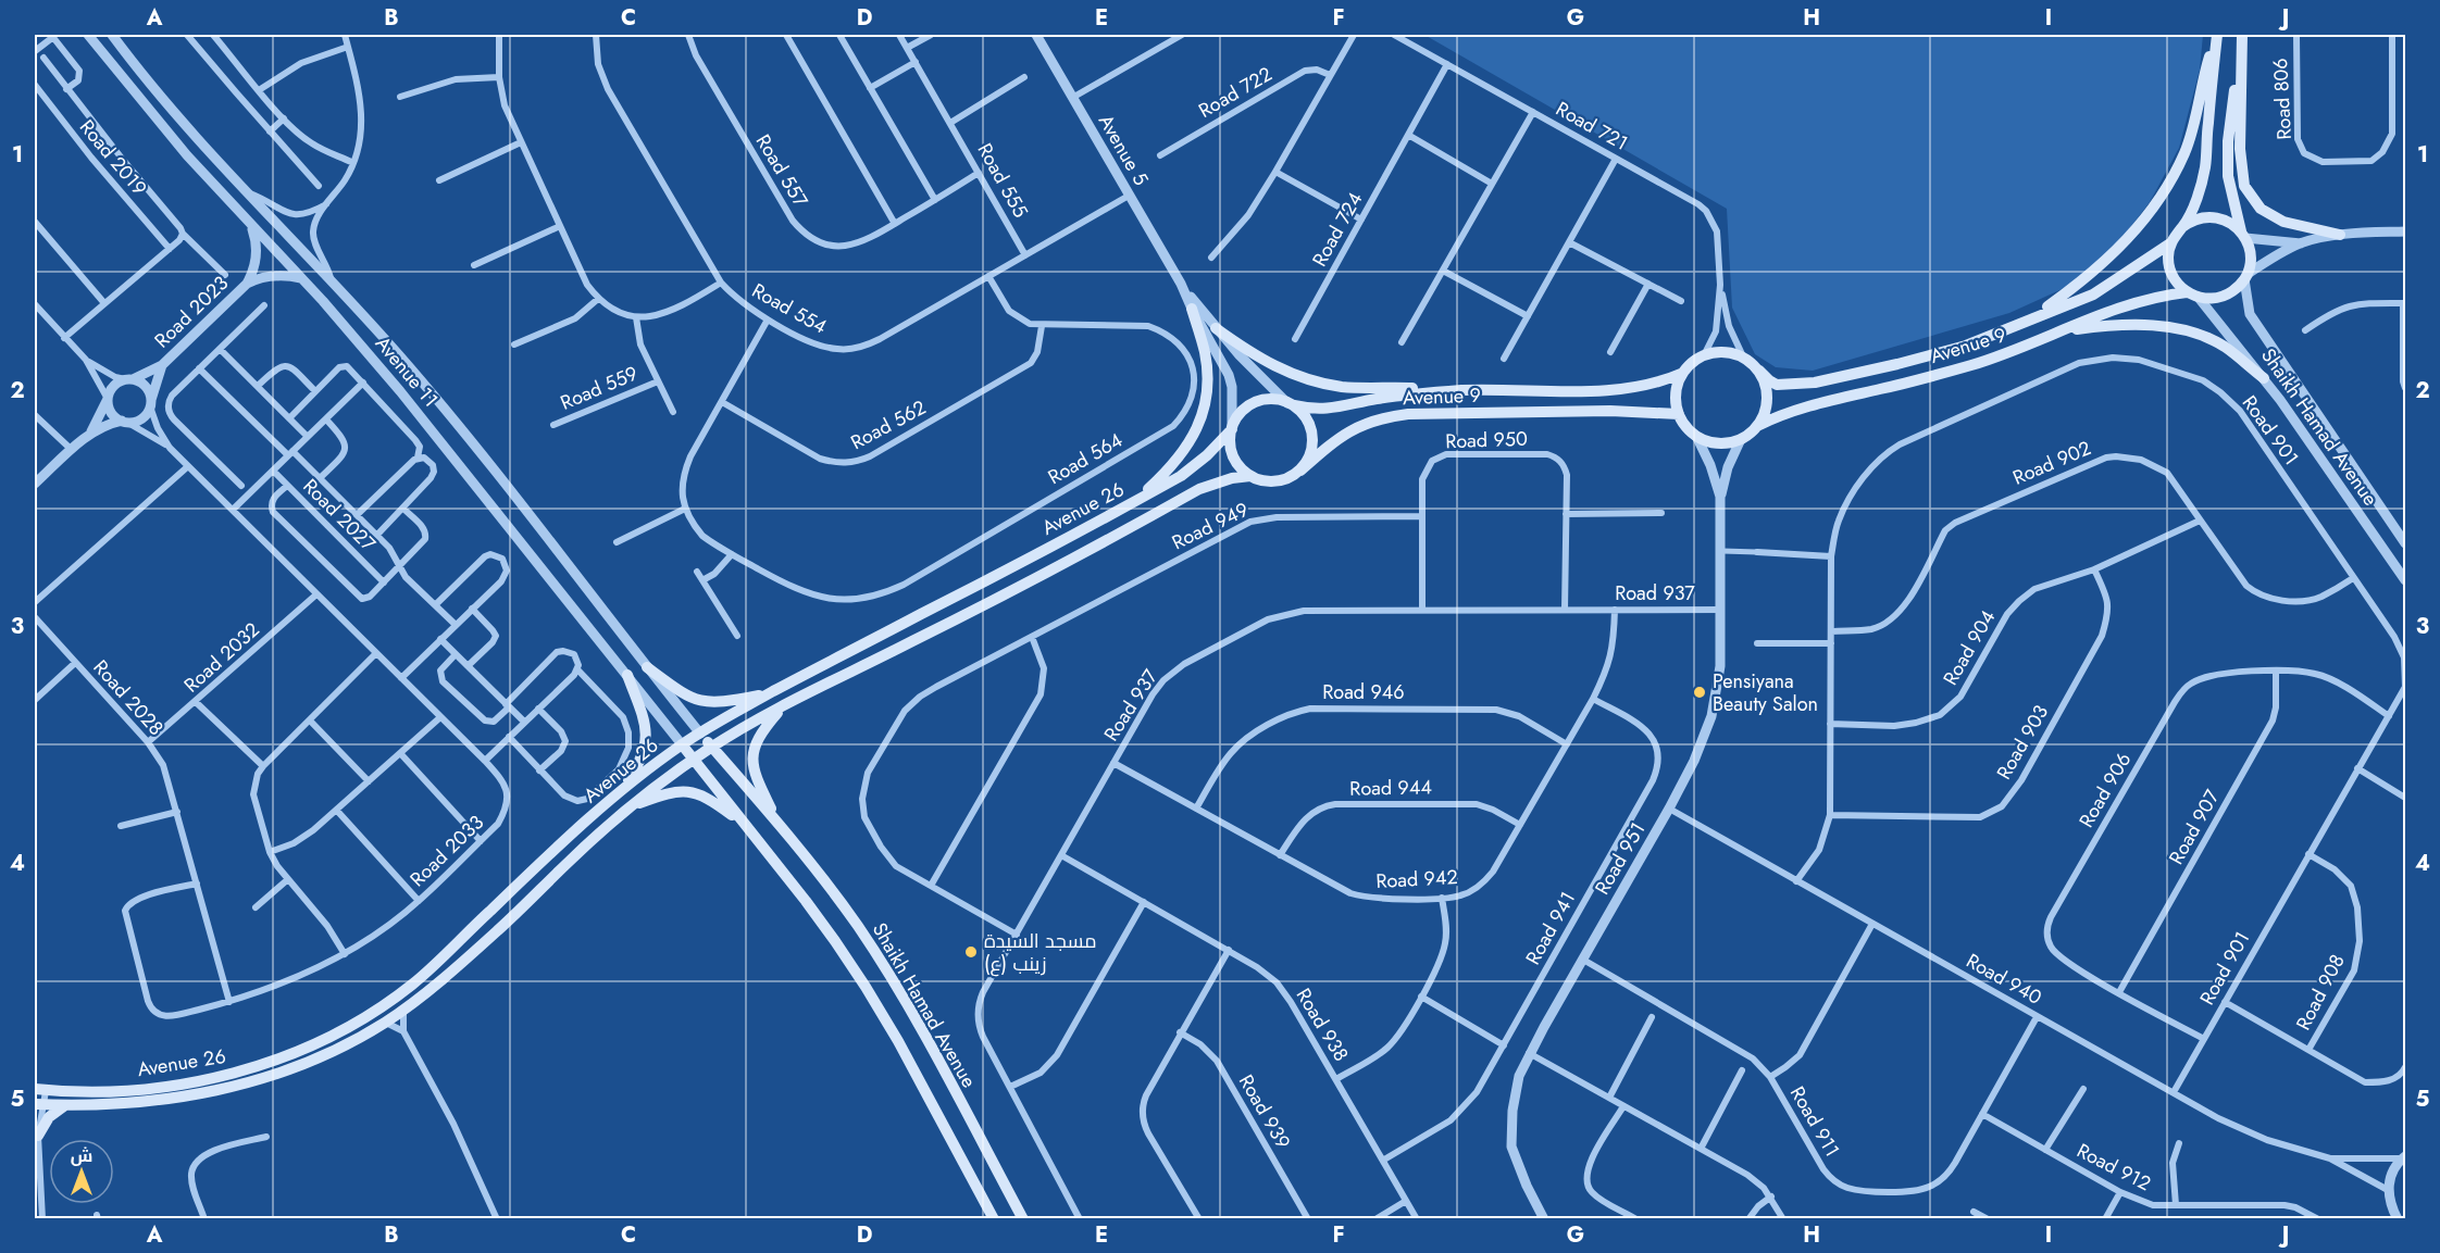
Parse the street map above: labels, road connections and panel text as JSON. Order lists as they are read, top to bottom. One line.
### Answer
{"streets":{"main road":["Avenue 9","Shaikh Hamad Avenue","Avenue 26"],"street":["Road 722","Road 806","Road 721","Avenue 5","Road 2019","Road 557","Road 555","Road 724","Road 554","Road 2023","Avenue 11","Road 559","Road 562","Road 901","Road 950","Road 564","Road 902","Road 2027","Road 949","Road 937","Road 904","Road 2032","Road 946","Road 2028","Road 903","Road 944","Road 906","Road 907","Road 2033","Road 951","Road 942","Road 941","Road 940","Road 908","Road 938","Road 939","Road 911","Road 912"]},"crossings":[["Road 721","Road 724"],["Road 721","Avenue 9"],["Road 721","Road 951"],["Avenue 5","Road 554"],["Avenue 5","Avenue 9"],["Avenue 5","Avenue 26"],["Road 557","Road 555"],["Road 555","Road 554"],["Road 554","Road 564"],["Road 2023","Avenue 11"],["Road 2023","Road 2033"],["Avenue 9","Shaikh Hamad Avenue"],["Avenue 9","Avenue 26"],["Avenue 9","Road 951"],["Avenue 11","Shaikh Hamad Avenue"],["Avenue 11","Avenue 26"],["Road 562","Road 564"],["Shaikh Hamad Avenue","Avenue 26"],["Road 901","Road 902"],["Road 901","Road 904"],["Road 901","Road 903"],["Road 901","Road 906"],["Road 901","Road 940"],["Road 901","Road 908"],["Road 950","Road 949"],["Road 950","Road 937"],["Road 902","Road 904"],["Road 949","Road 937"],["Road 937","Road 951"],["Road 937","Road 942"],["Road 937","Road 938"],["Road 904","Road 903"],["Road 2032","Road 2028"],["Road 2032","Road 2033"],["Road 946","Road 942"],["Road 2028","Road 2033"],["Road 944","Road 942"],["Road 906","Road 907"],["Road 951","Road 940"],["Road 951","Road 911"],["Road 942","Road 941"],["Road 941","Road 938"],["Road 940","Road 911"],["Road 911","Road 912"]],"places":["Pensiyana Beauty Salon","مسجد السيدة زينب (ع)"],"north":"top","grid":{"columns":["A","B","C","D","E","F","G","H","I","J"],"rows":["1","2","3","4","5"]}}
